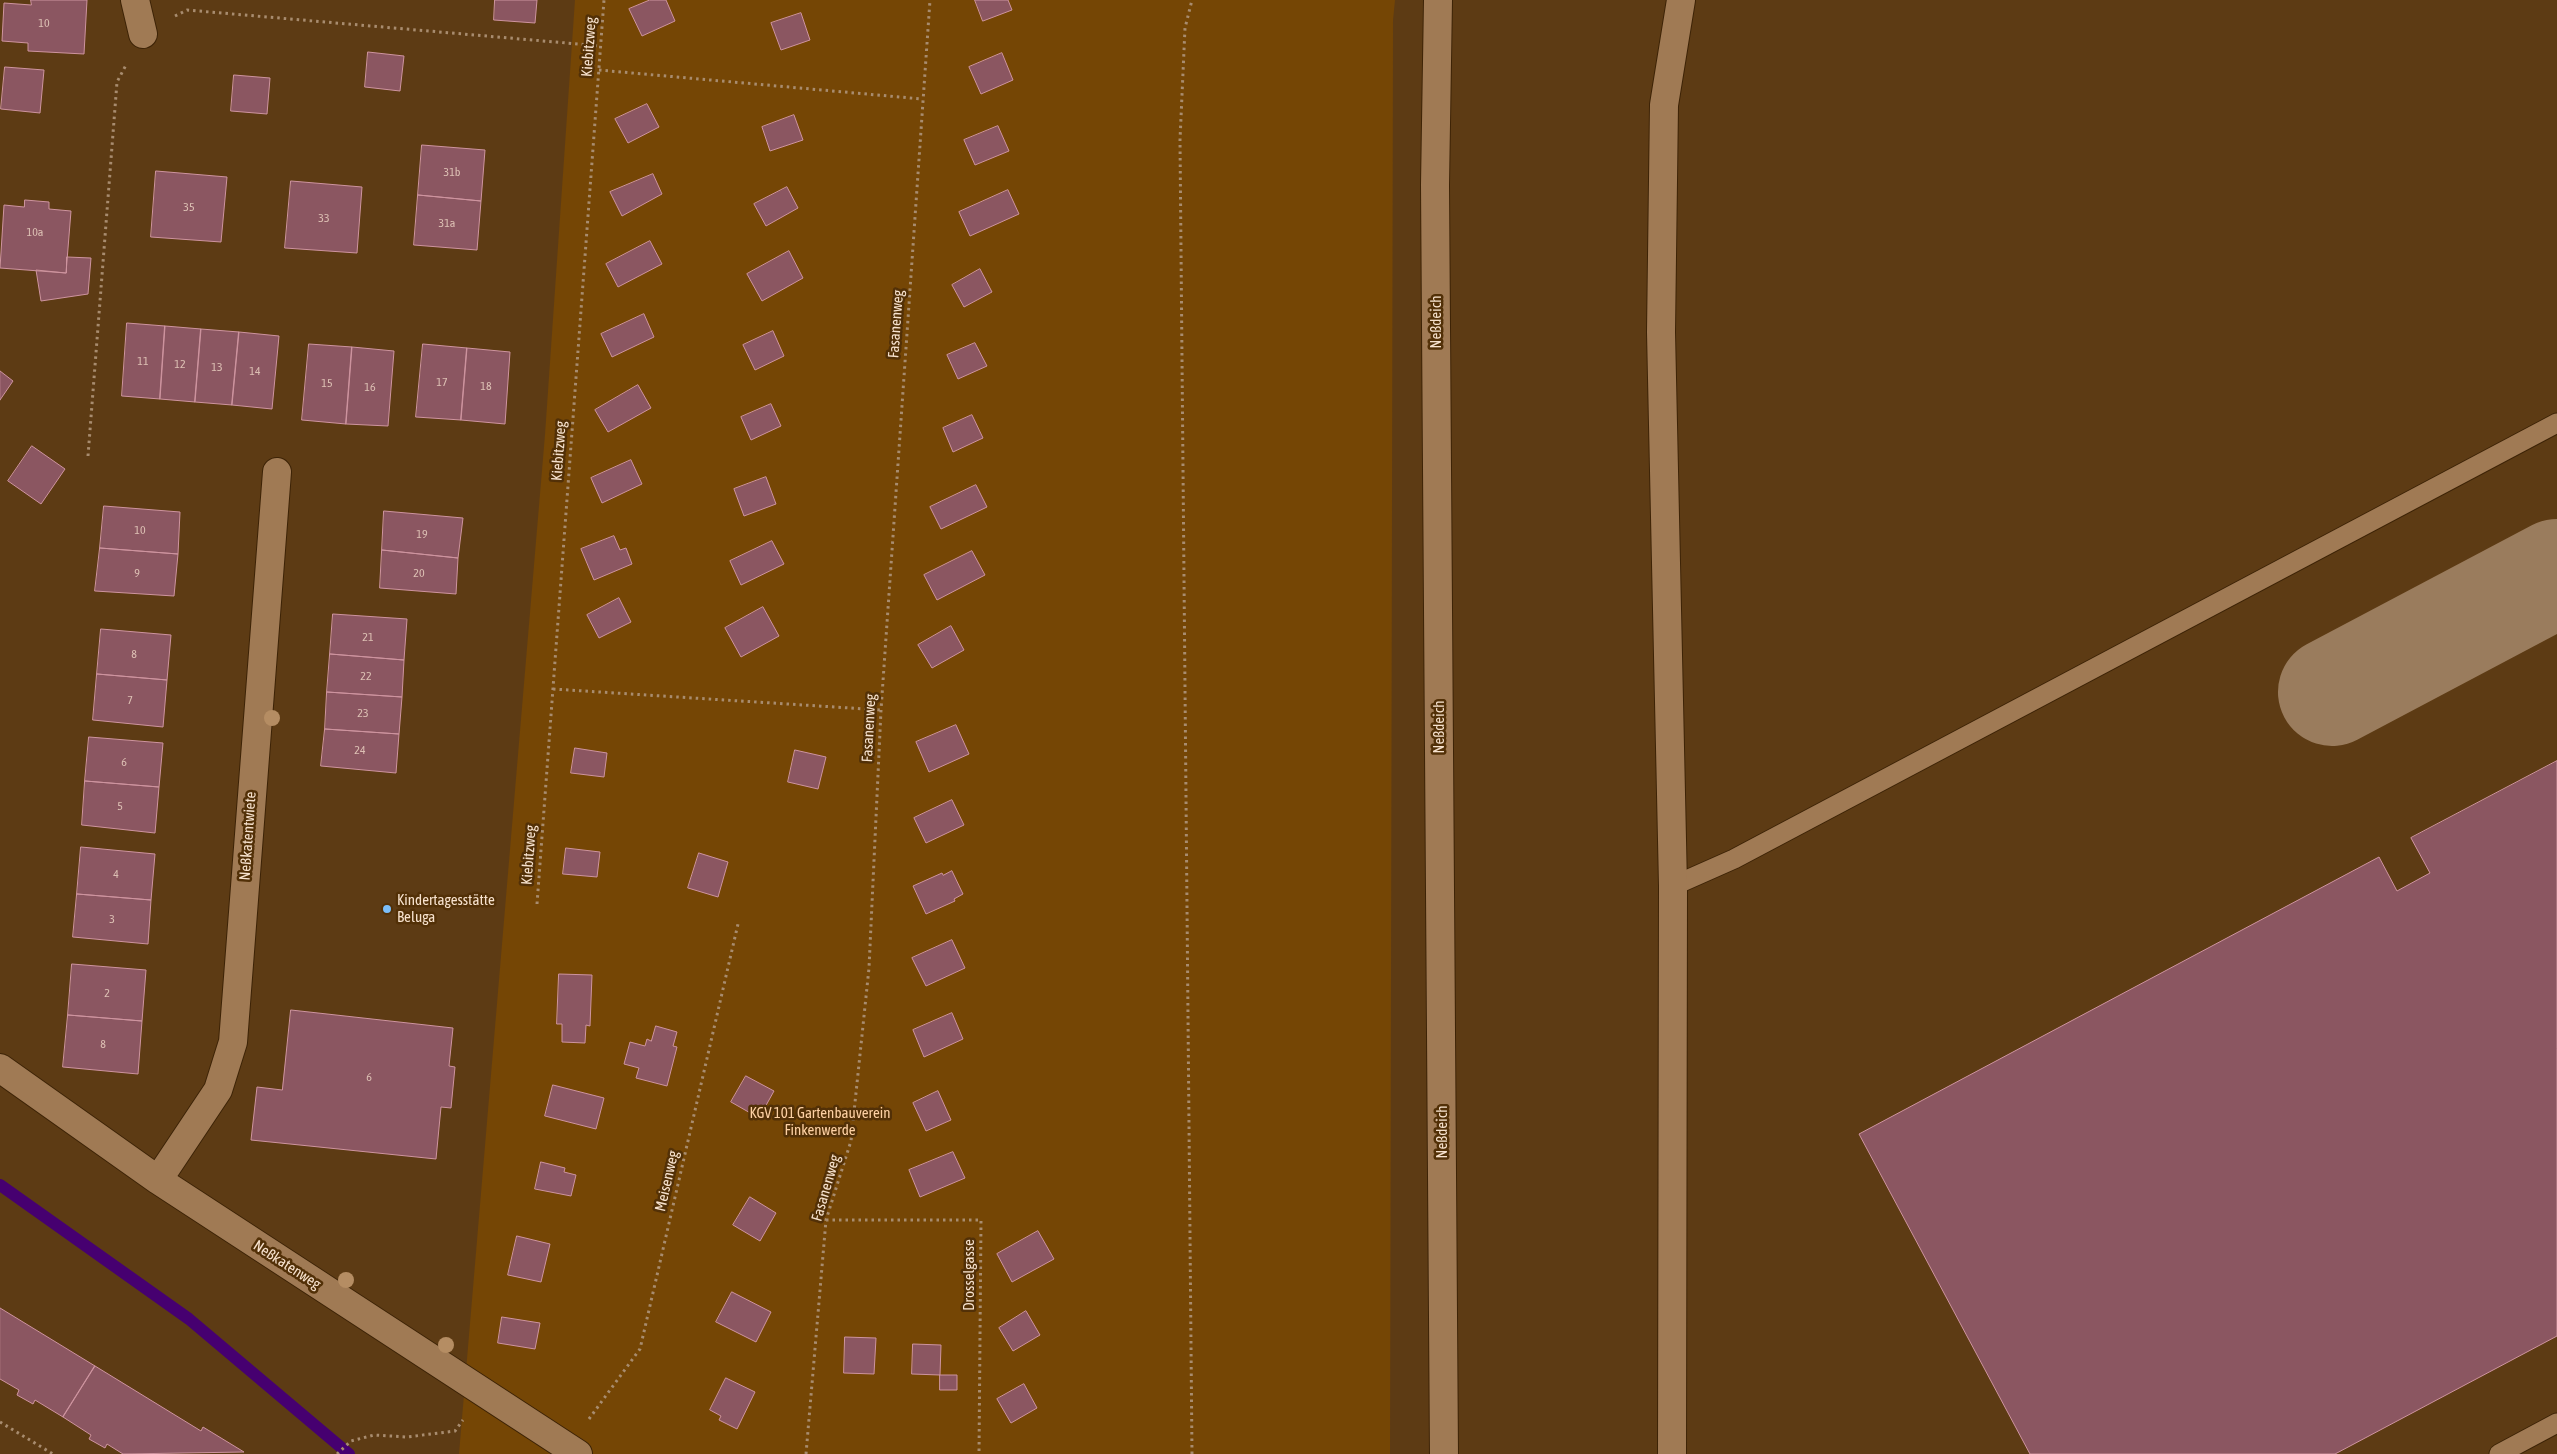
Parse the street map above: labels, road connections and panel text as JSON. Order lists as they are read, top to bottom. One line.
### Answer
{"streets":{"street":["Neßdeich","Neßkatentwiete","Neßkatenweg"],"path":["Kiebitzweg","Fasanenweg","Meisenweg","Drosselgasse"]},"crossings":[["Fasanenweg","Drosselgasse"],["Neßkatentwiete","Neßkatenweg"]],"parks":["KGV 101 Gartenbauverein Finkenwerde"],"places":["Kindertagesstätte Beluga"],"house_numbers":["10","31b","35","33","31a","10a","11","12","13","14","17","15","18","16","10","19","9","20","21","8","22","7","23","24","6","5","4","3","2","8","6"]}
